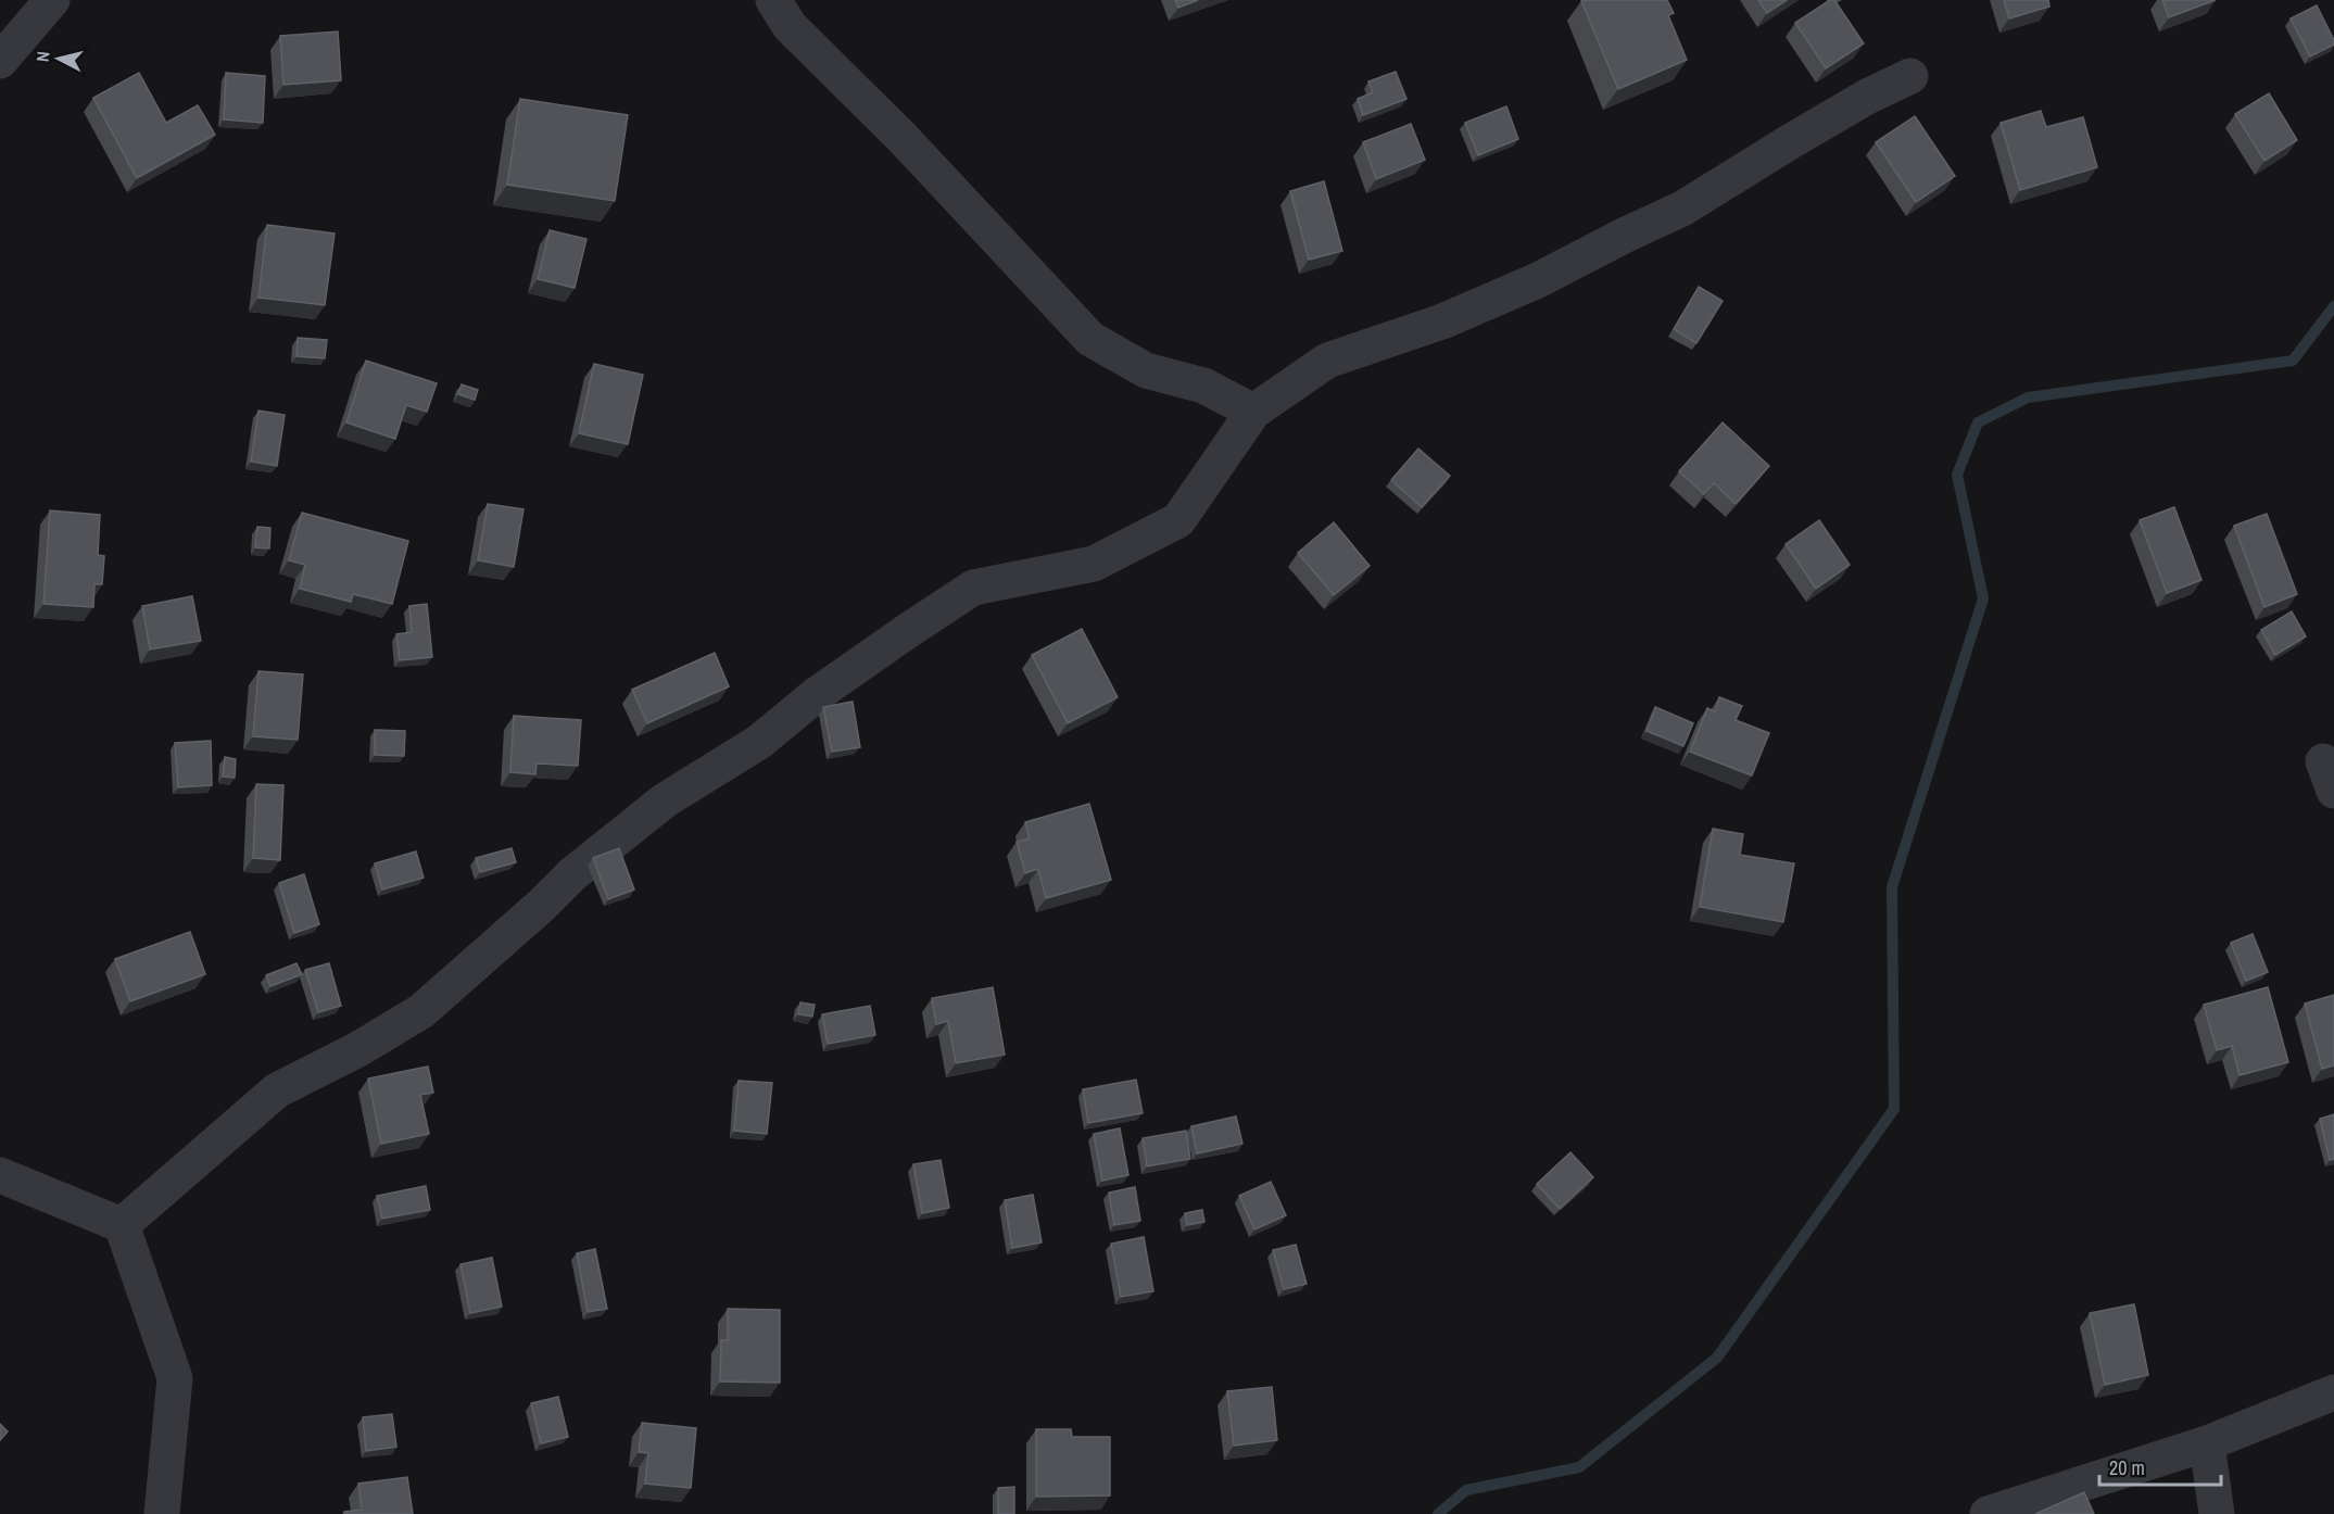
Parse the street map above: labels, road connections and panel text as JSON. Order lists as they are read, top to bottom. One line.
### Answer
{"scale_bar":"20 m","north":"left"}
